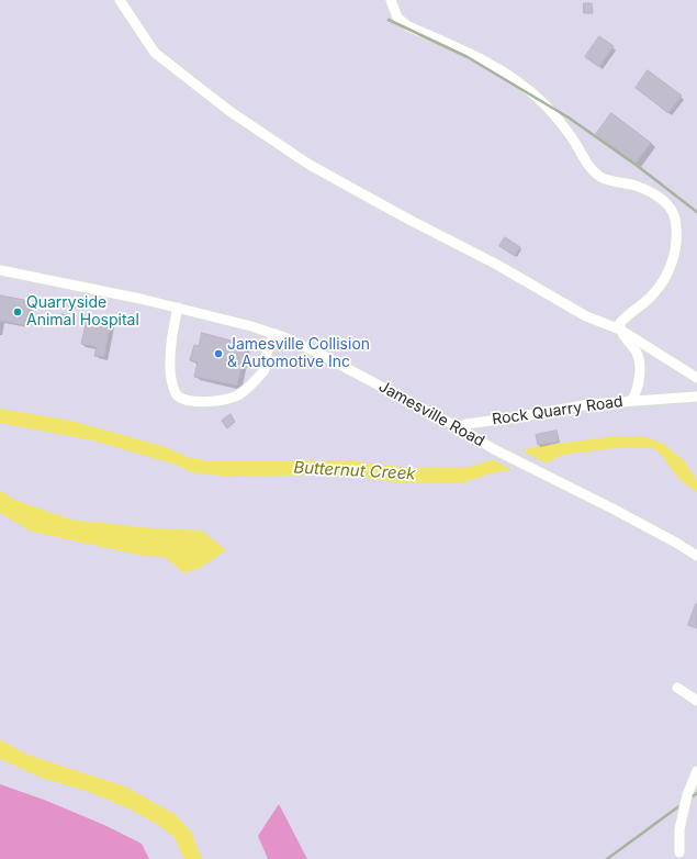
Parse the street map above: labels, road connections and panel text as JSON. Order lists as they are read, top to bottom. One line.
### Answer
{"streets":{"street":["Rock Quarry Road","Jamesville Road"]},"crossings":[["Rock Quarry Road","Jamesville Road"]],"water":["Butternut Creek"],"places":["Quarryside Animal Hospital","Jamesville Collision & Automotive Inc"]}
